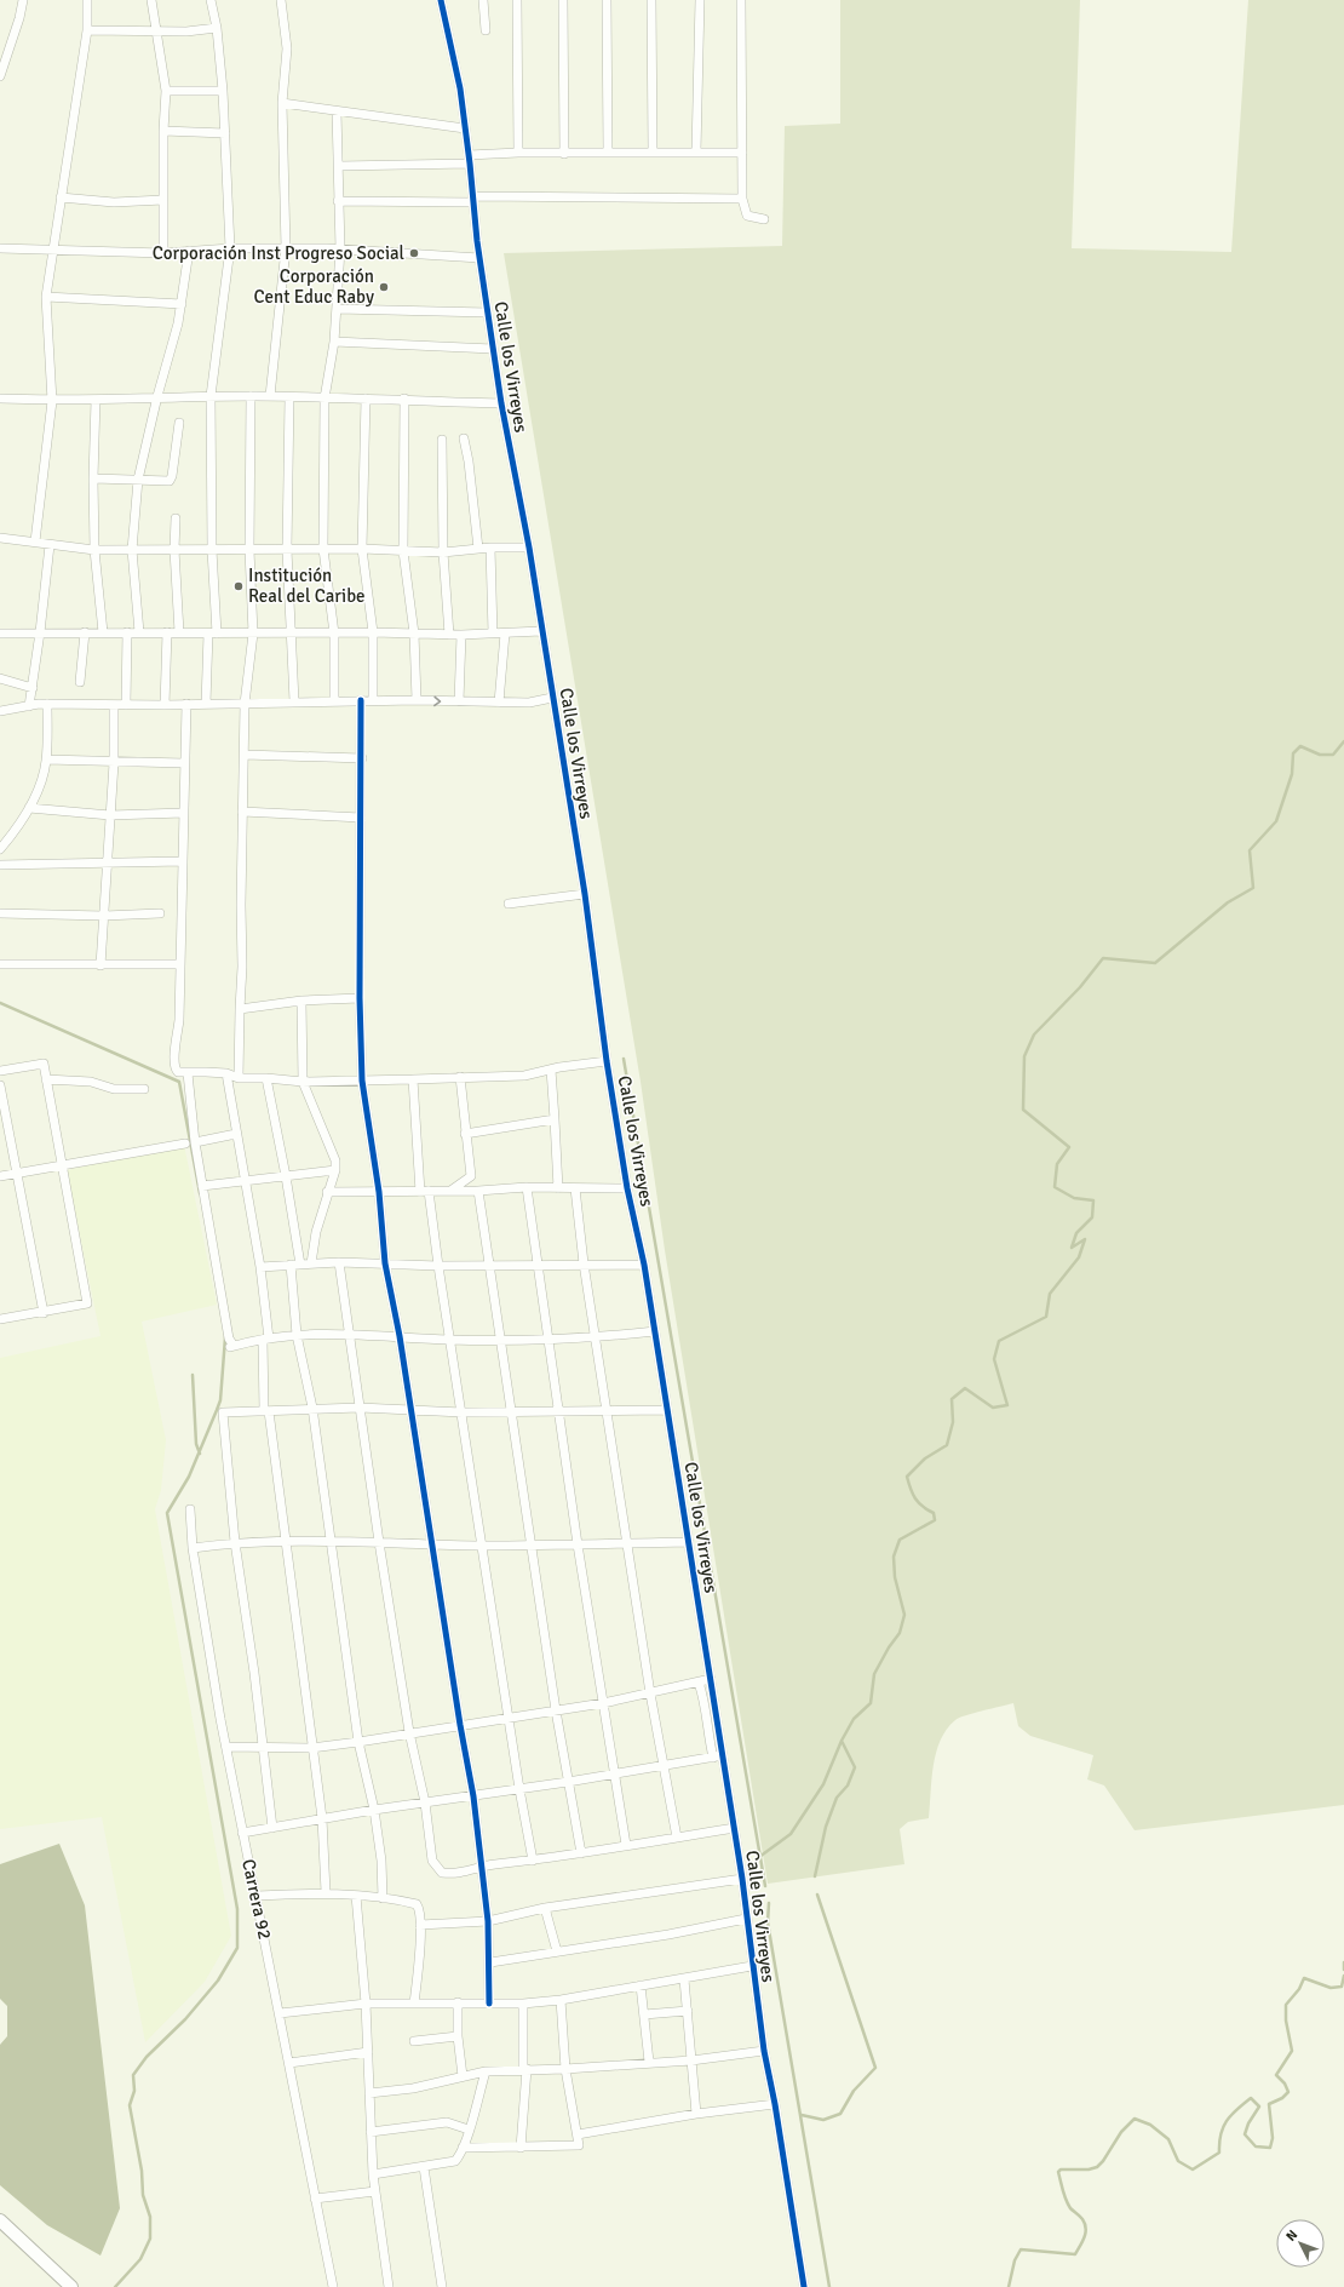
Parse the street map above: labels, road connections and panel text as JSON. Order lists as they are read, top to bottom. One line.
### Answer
{"streets":{"street":["Calle los Virreyes","Carrera 92"]},"places":["Corporación Inst Progreso Social","Corporación Cent Educ Raby","Institución Real del Caribe"],"north":"top left"}
